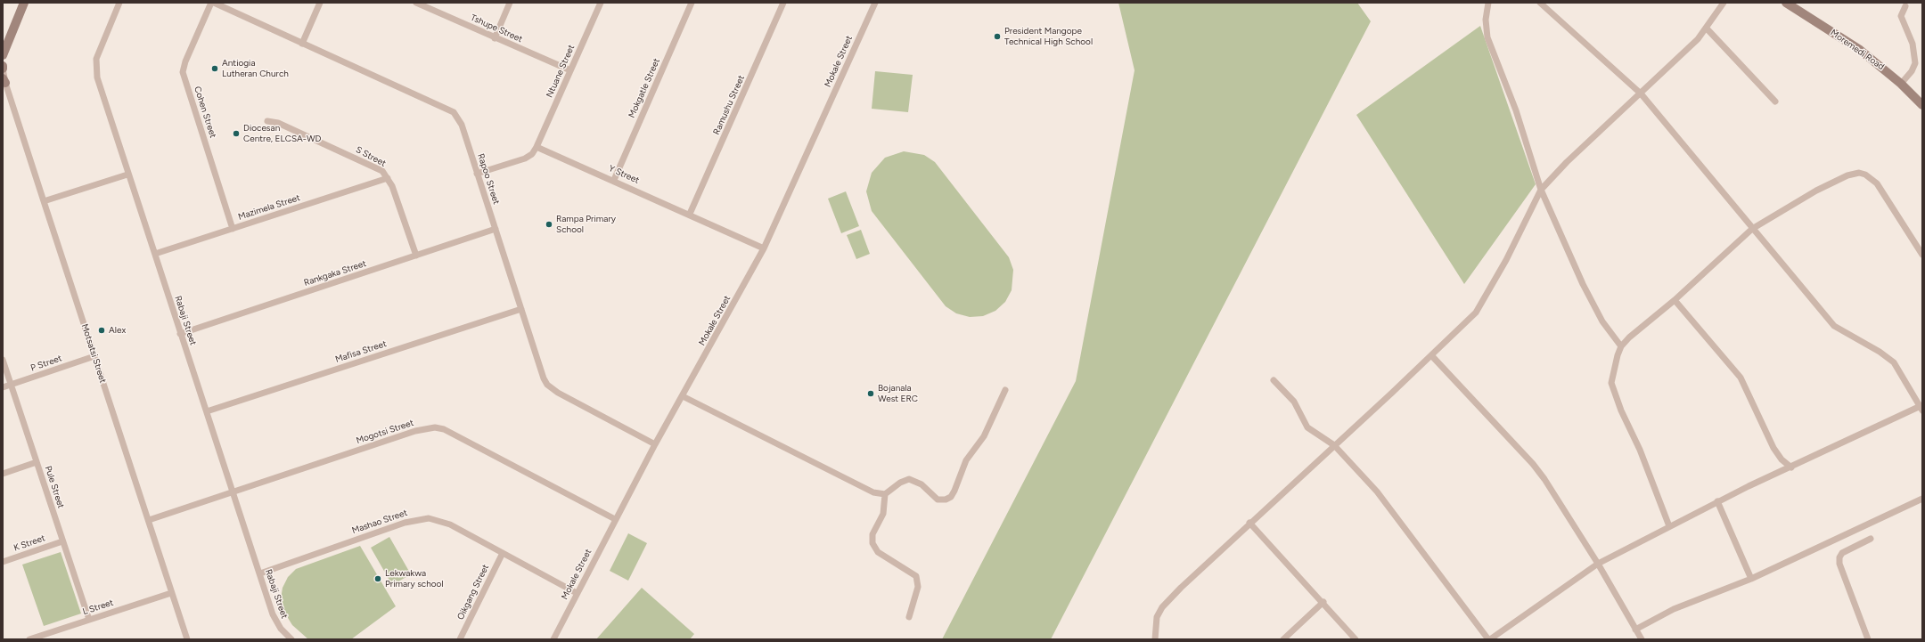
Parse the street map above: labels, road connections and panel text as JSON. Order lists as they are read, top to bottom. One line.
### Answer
{"streets":{"street":["Tshupe Street","Moremedi Road","Mokale Street","Ntuane Street","Mokgatle Street","Ramushu Street","Cohen Street","S Street","Y Street","Rapoo Street","Mazimela Street","Rankgaka Street","Rabaji Street","Mafisa Street","Motsatsi Street","P Street","Mogotsi Street","Pule Street","Mashao Street","K Street","Oikgang Street","L Street"]},"crossings":[["Tshupe Street","Ntuane Street"],["Mokale Street","Y Street"],["Mokale Street","Rapoo Street"],["Mokale Street","Mogotsi Street"],["Mokale Street","Mashao Street"],["Ntuane Street","Y Street"],["Mokgatle Street","Y Street"],["Ramushu Street","Y Street"],["Cohen Street","Mazimela Street"],["S Street","Mazimela Street"],["S Street","Rankgaka Street"],["Rapoo Street","Rankgaka Street"],["Rapoo Street","Mafisa Street"],["Mazimela Street","Rabaji Street"],["Rankgaka Street","Rabaji Street"],["Rabaji Street","Mafisa Street"],["Rabaji Street","Mogotsi Street"],["Rabaji Street","Mashao Street"],["Motsatsi Street","P Street"],["Motsatsi Street","Mogotsi Street"],["Motsatsi Street","L Street"],["P Street","Pule Street"],["Pule Street","K Street"],["Pule Street","L Street"],["Mashao Street","Oikgang Street"]],"places":["President Mangope Technical High School","Antiogia Lutheran Church","Diocesan Centre, ELCSA-WD","Rampa Primary School","Alex","Bojanala West ERC","Lekwakwa Primary school"]}
